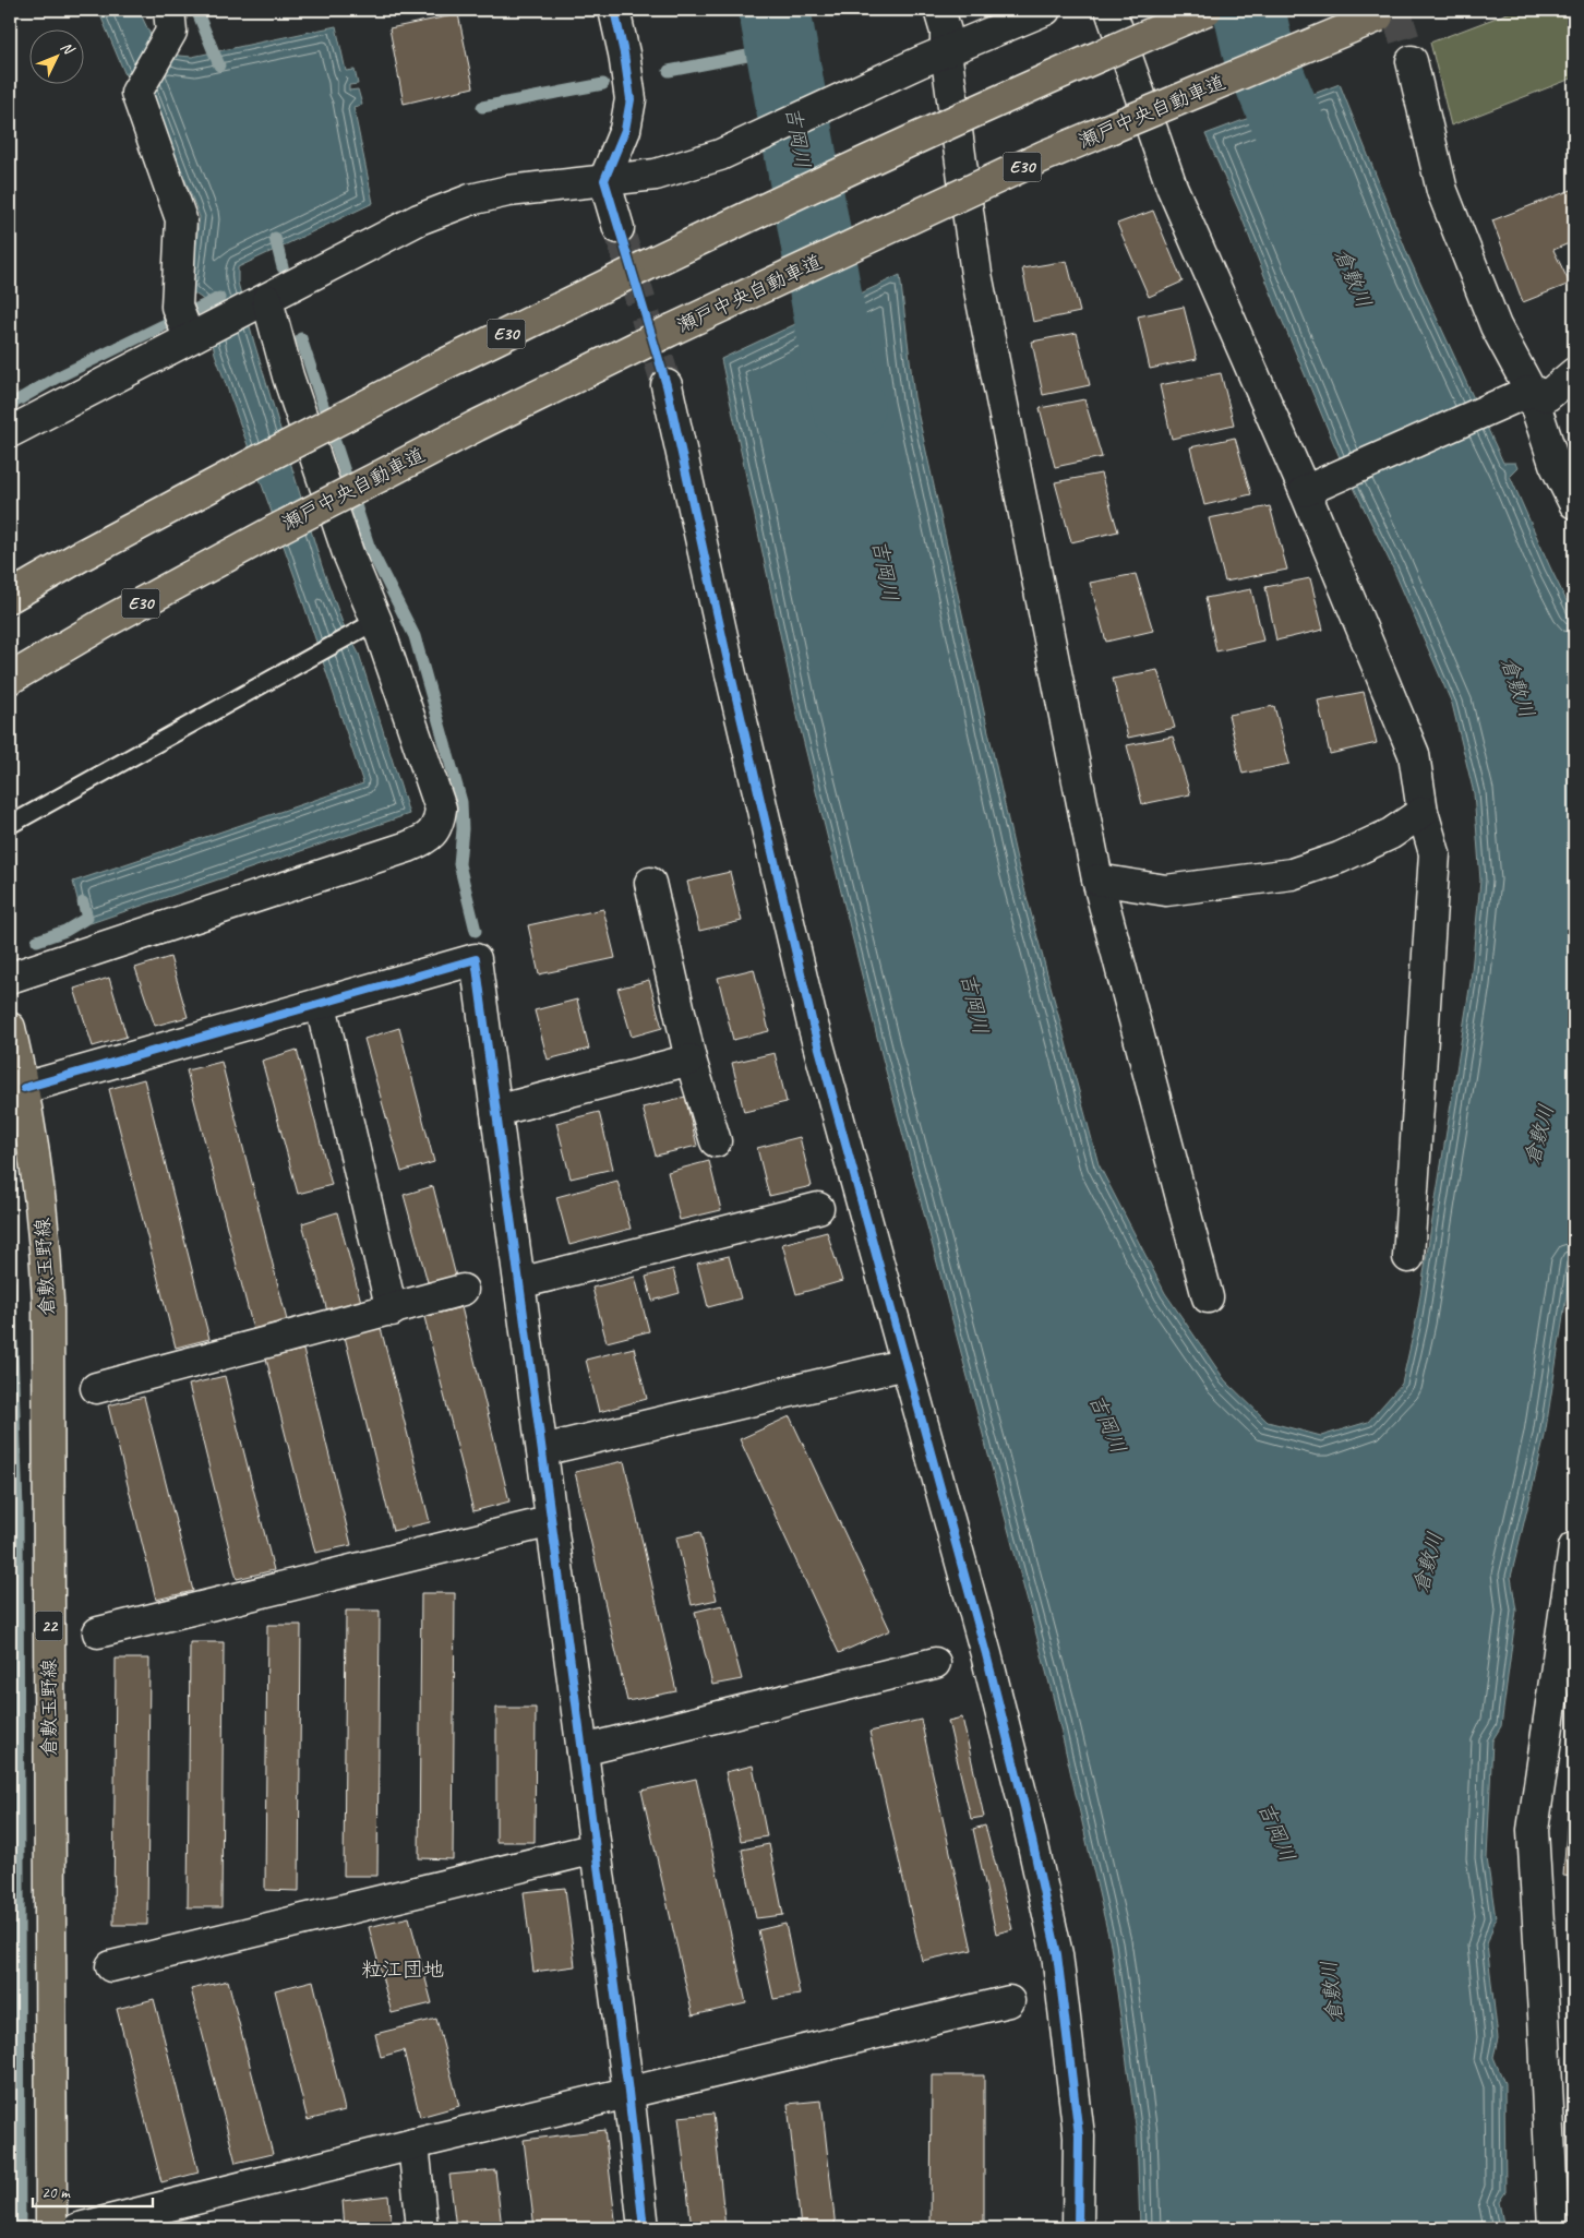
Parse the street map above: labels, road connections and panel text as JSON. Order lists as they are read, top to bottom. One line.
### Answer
{"streets":{"main road":["瀬戸中央自動車道","E30","倉敷玉野線","22"]},"districts":["粒江団地"],"water":["吉岡川","倉敷川"],"scale_bar":"20 m","north":"top right"}
